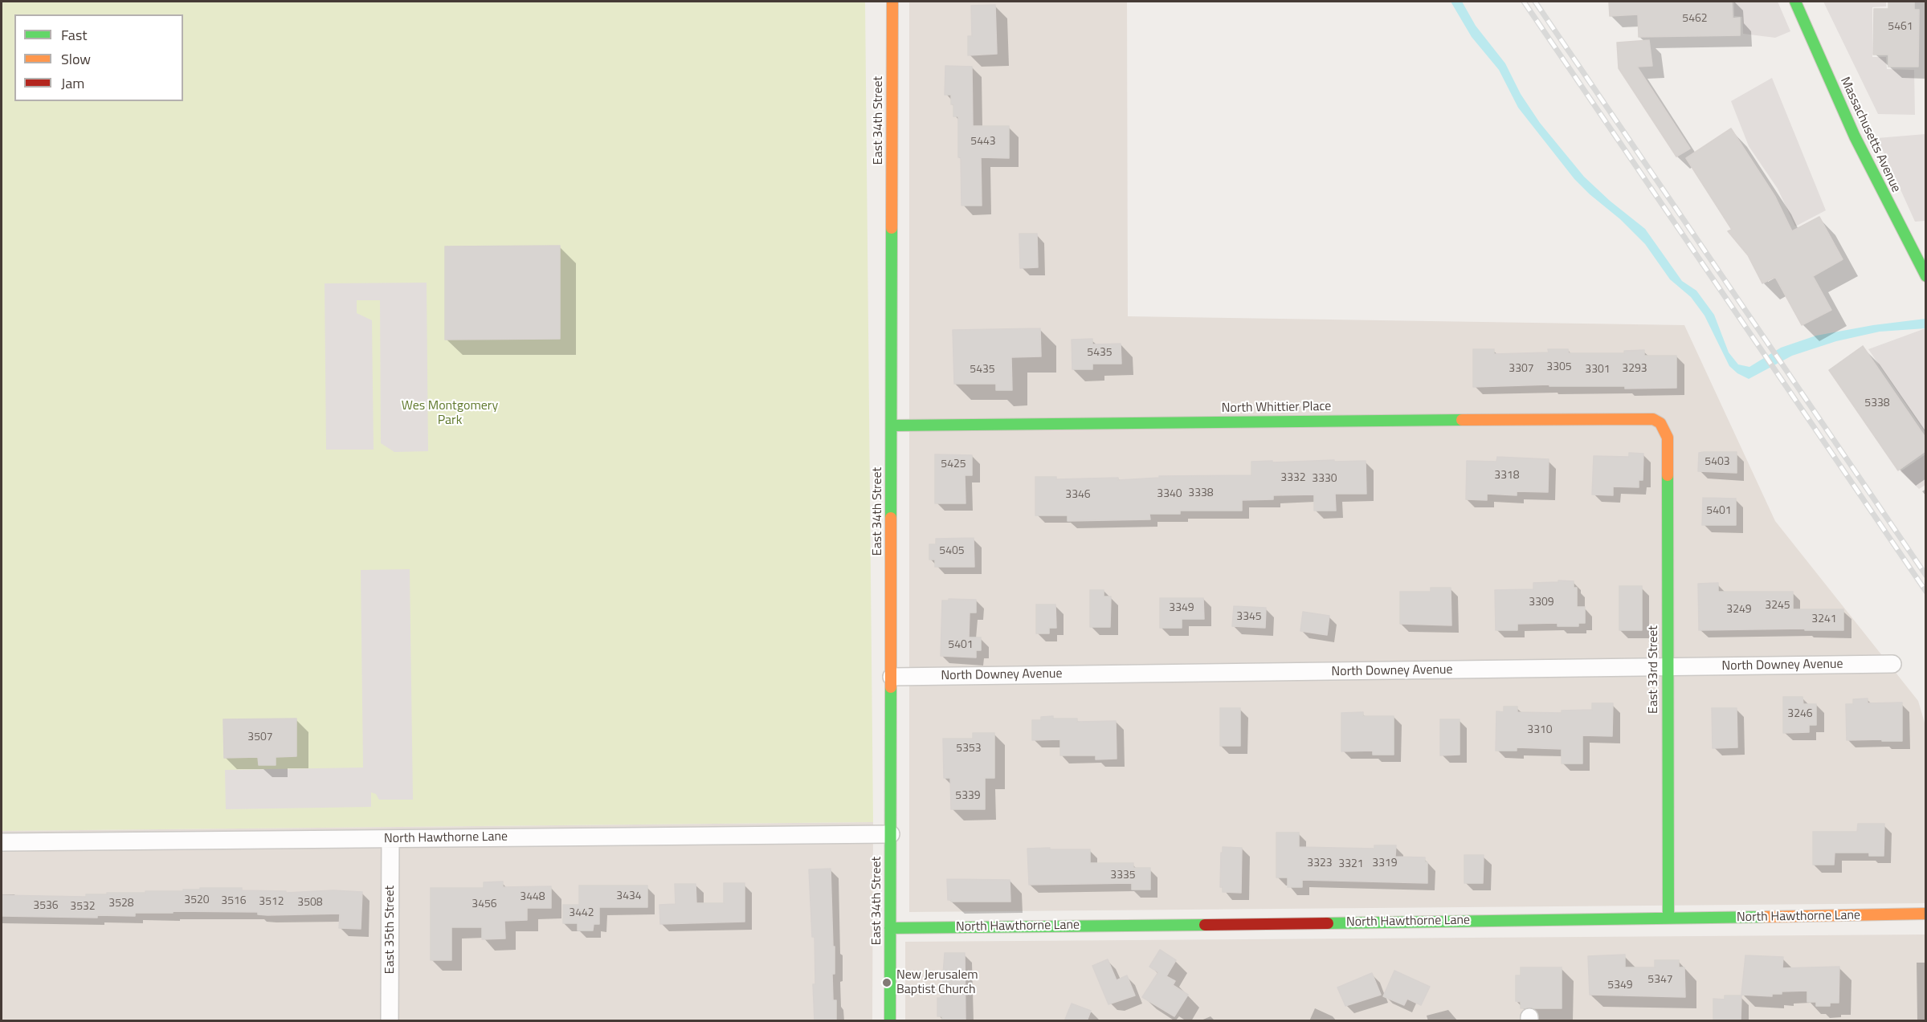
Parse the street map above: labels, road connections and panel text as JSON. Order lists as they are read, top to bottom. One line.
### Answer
{"streets":{"street":["East 34th Street","Massachusetts Avenue","North Whittier Place","North Downey Avenue","East 33rd Street","North Hawthorne Lane","East 35th Street"]},"crossings":[["East 34th Street","North Whittier Place"],["East 34th Street","North Downey Avenue"],["East 34th Street","North Hawthorne Lane"],["North Whittier Place","East 33rd Street"],["North Downey Avenue","East 33rd Street"],["East 33rd Street","North Hawthorne Lane"],["North Hawthorne Lane","East 35th Street"]],"parks":["Wes Montgomery Park"],"places":["New Jerusalem Baptist Church"],"house_numbers":["5462","5461","5443","5435","3305","3307","3293","5435","3301","5338","5403","5425","3318","3332","3330","3338","3340","3346","5401","5405","3309","3245","3349","3249","3345","3241","5401","3246","3310","3507","5353","5339","3323","3319","3321","3335","3434","3448","3520","3516","3512","3508","3528","3456","3536","3532","3442","5347","5349"],"legend":["Fast","Slow","Jam"]}
